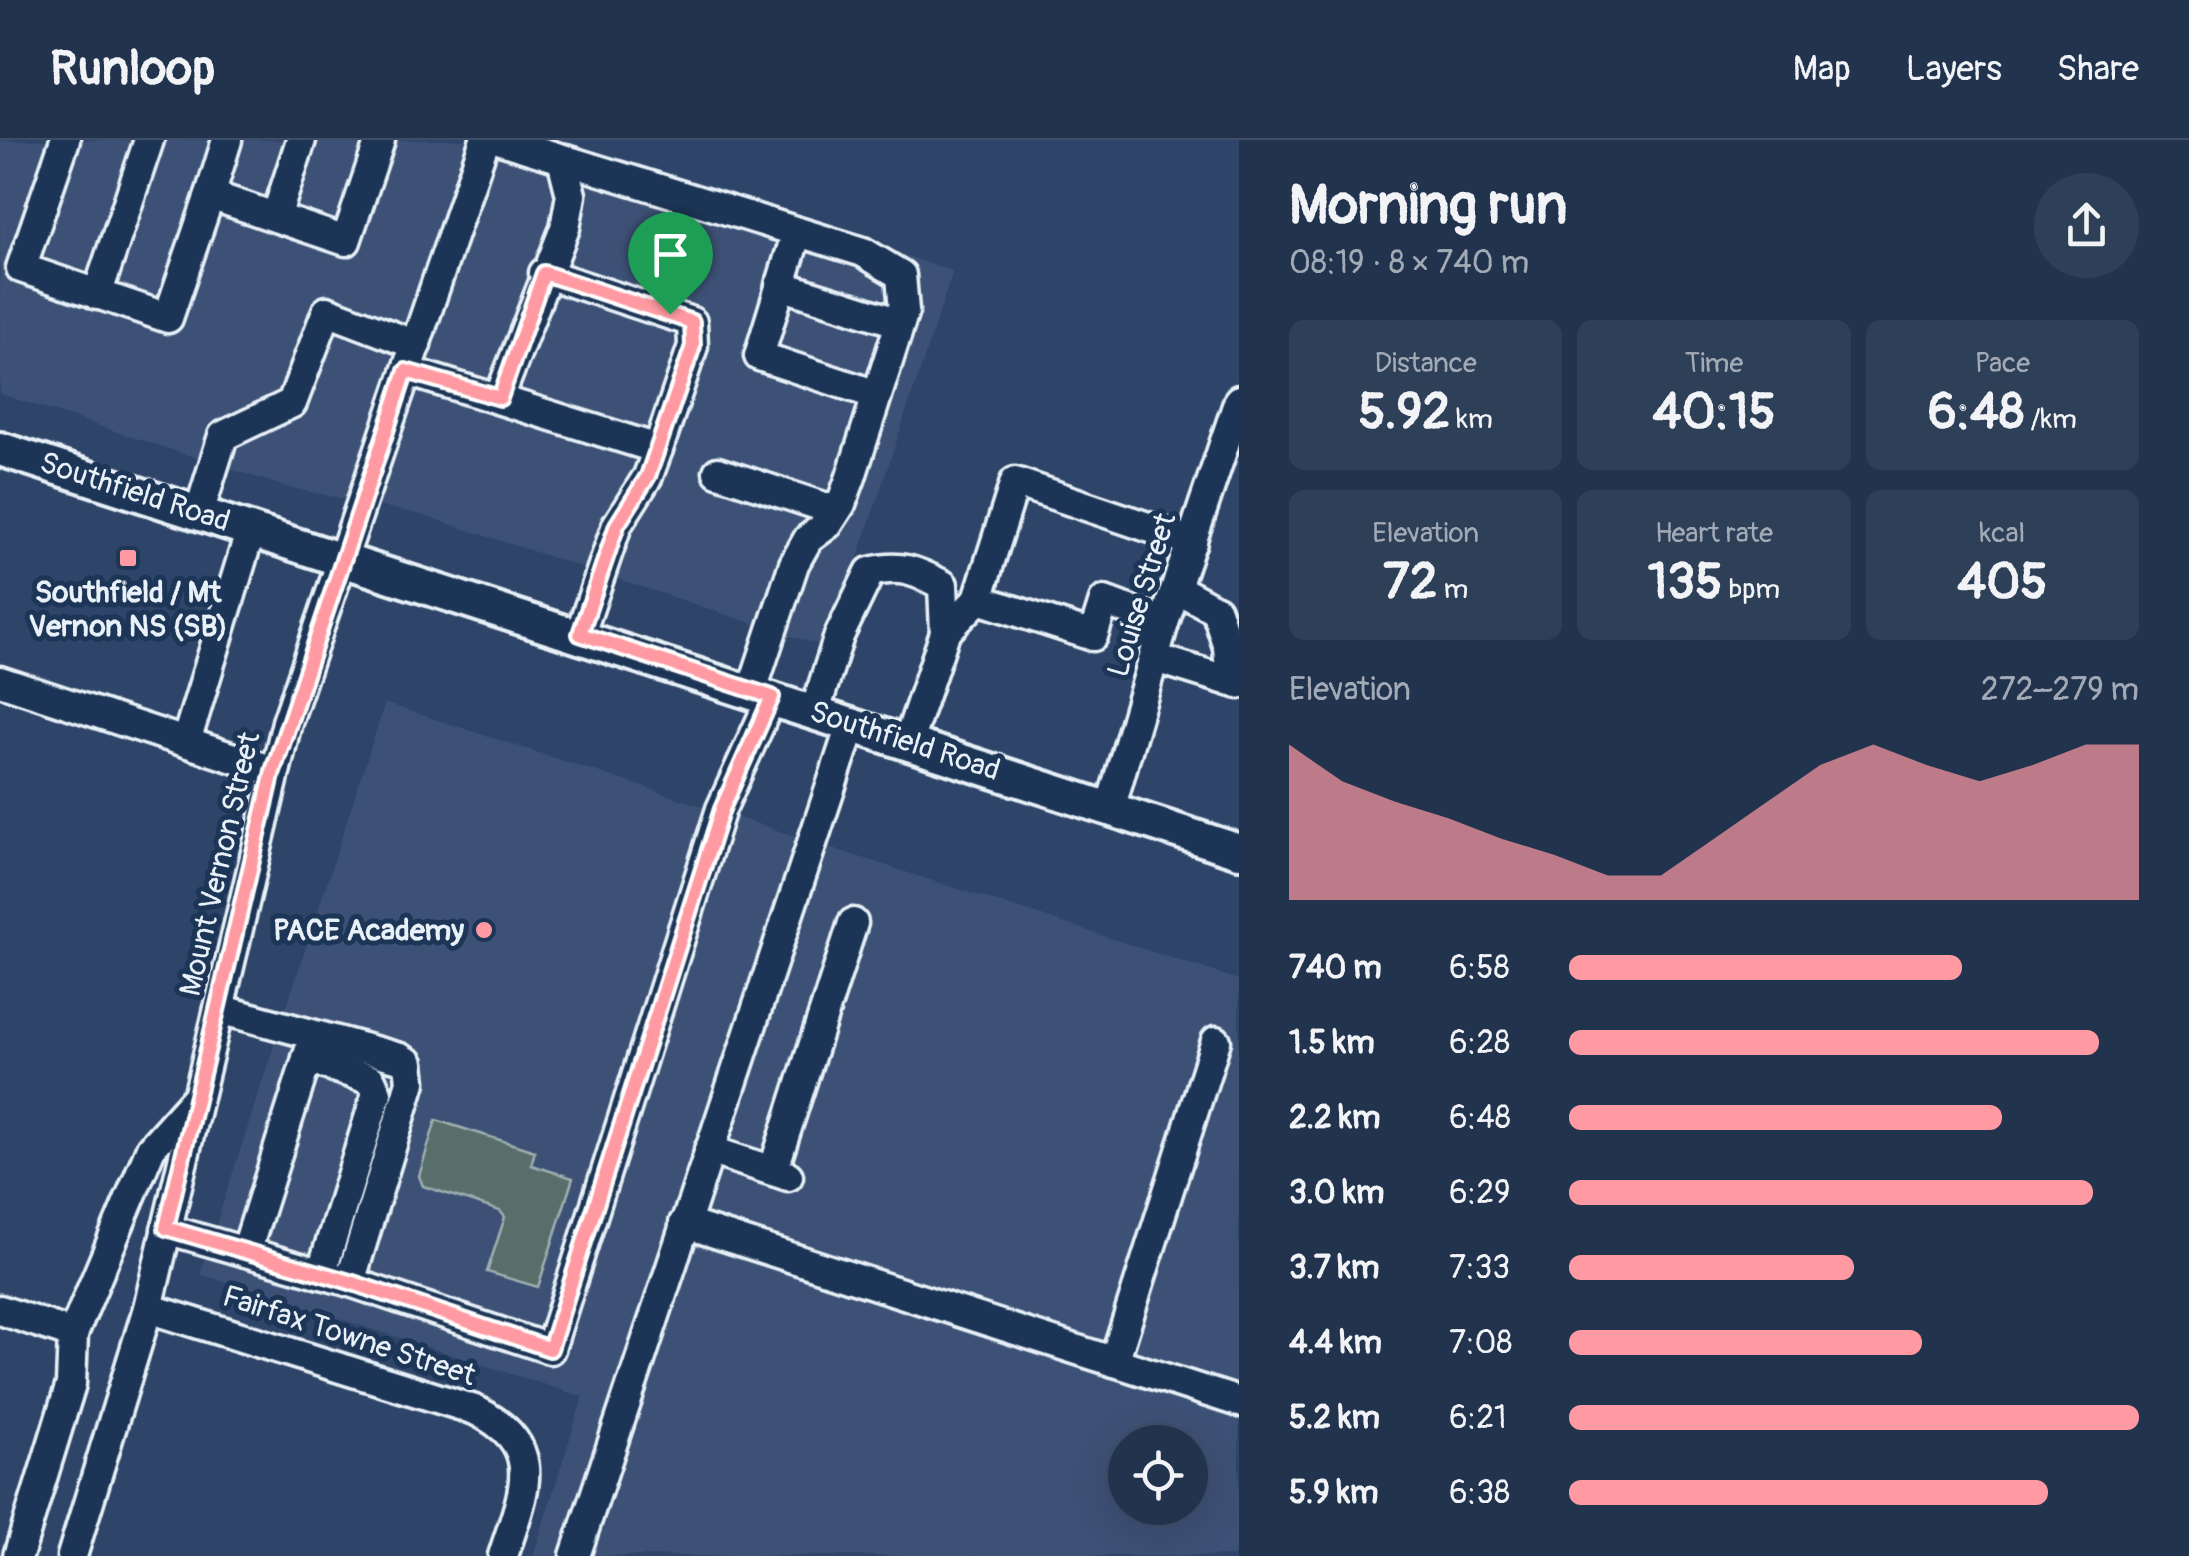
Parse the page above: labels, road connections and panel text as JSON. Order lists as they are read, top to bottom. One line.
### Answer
{"streets":{"main road":["Southfield Road"],"street":["Louise Street","Mount Vernon Street","Fairfax Towne Street"]},"crossings":[["Southfield Road","Louise Street"],["Southfield Road","Mount Vernon Street"],["Mount Vernon Street","Fairfax Towne Street"]],"places":{"transit":["Southfield / Mt Vernon NS (SB)"],"other":["PACE Academy"]},"page":{"header":"Runloop","nav":["Map","Layers","Share"],"heading":["Morning run","08:19 · 8 × 740 m"],"stats":[["Distance","5.92 km"],["Time","40:15"],["Pace","6:48 /km"],["Elevation","72 m"],["Heart rate","135 bpm"],["kcal","405"]],"chart":["Elevation","272–279 m"],"list":[{"name":"740 m","note":"6:58"},{"name":"1.5 km","note":"6:28"},{"name":"2.2 km","note":"6:48"},{"name":"3.0 km","note":"6:29"},{"name":"3.7 km","note":"7:33"},{"name":"4.4 km","note":"7:08"},{"name":"5.2 km","note":"6:21"},{"name":"5.9 km","note":"6:38"}]}}
